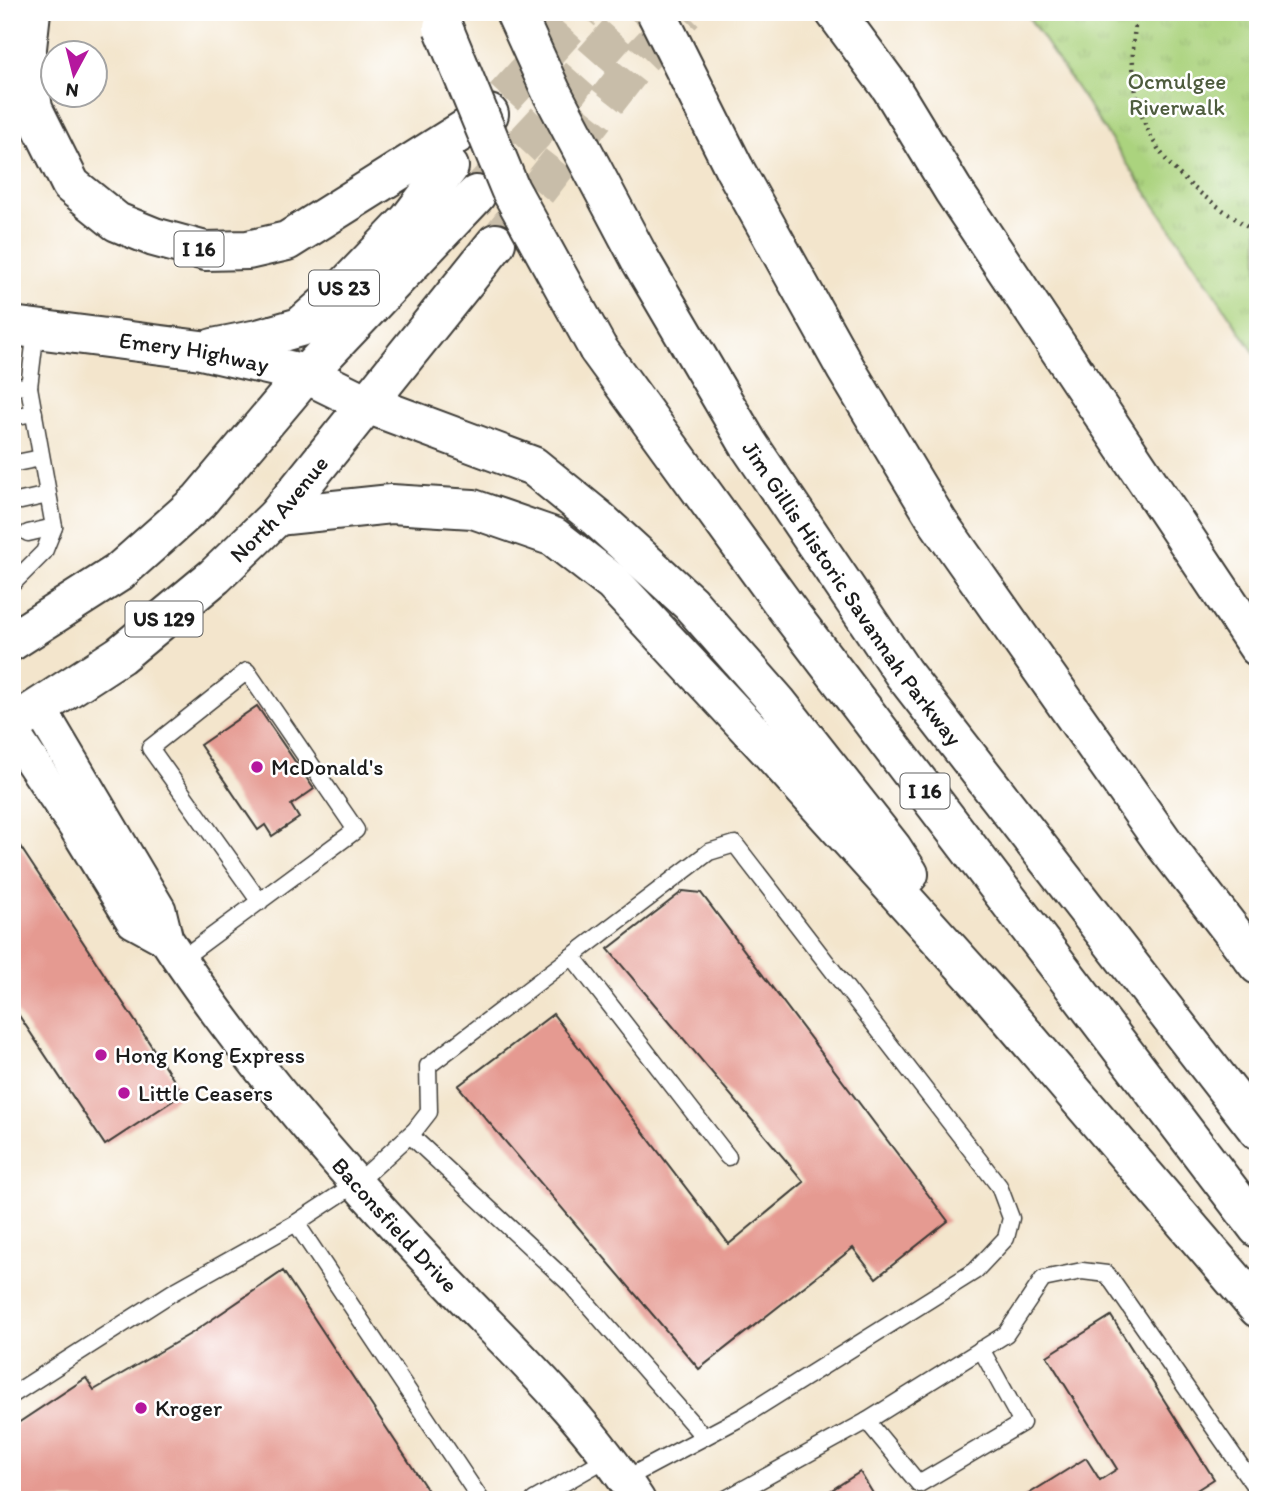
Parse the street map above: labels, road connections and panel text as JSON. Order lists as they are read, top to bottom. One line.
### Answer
{"streets":{"highway":["I 16","US 23","Emery Highway","North Avenue","Jim Gillis Historic Savannah Parkway","US 129"],"street":["Baconsfield Drive"]},"crossings":[["US 23","Emery Highway"],["Emery Highway","North Avenue"],["Emery Highway","US 129"],["North Avenue","Baconsfield Drive"]],"parks":["Ocmulgee Riverwalk"],"places":["McDonald's","Hong Kong Express","Little Ceasers","Kroger"],"north":"bottom"}
